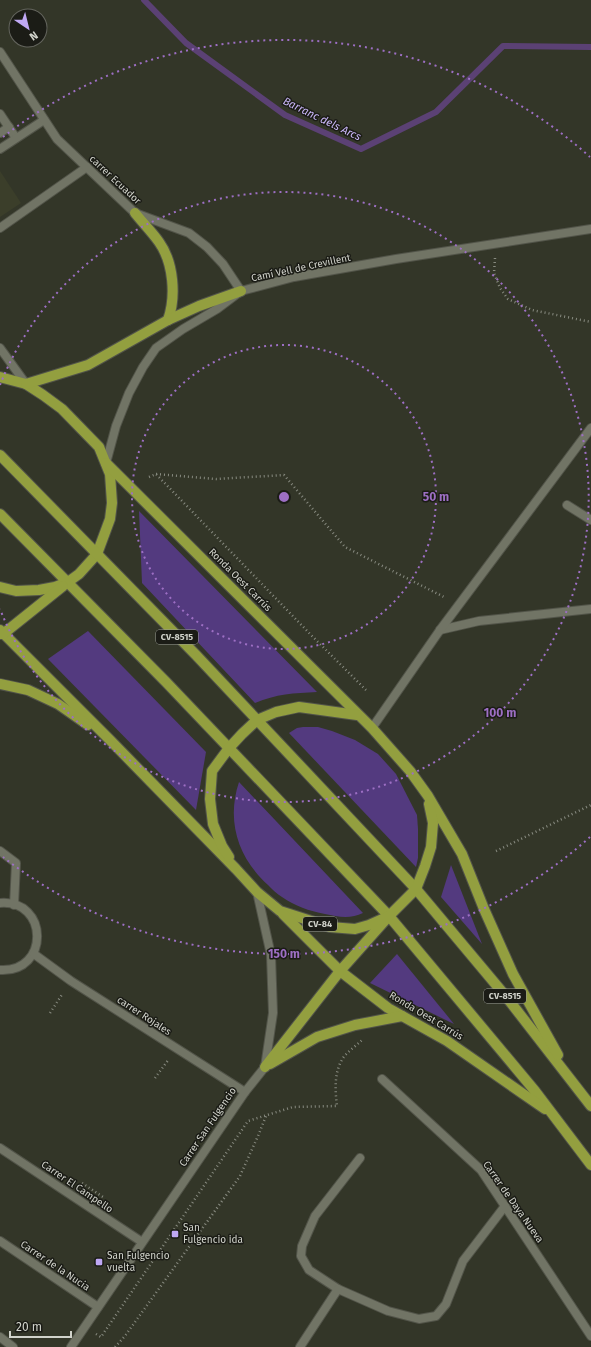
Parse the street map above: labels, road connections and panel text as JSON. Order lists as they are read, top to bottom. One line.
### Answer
{"streets":{"main road":["Ronda Oest Carrús","CV-8515","CV-84"],"street":["carrer Ecuador","Camí Vell de Crevillent","carrer Rojales","Carrer San Fulgencio","Carrer El Campello","Carrer de Daya Nueva","Carrer de la Nucia"]},"crossings":[["carrer Ecuador","Camí Vell de Crevillent"],["Camí Vell de Crevillent","Ronda Oest Carrús"],["carrer Rojales","Carrer San Fulgencio"],["Carrer San Fulgencio","Carrer El Campello"],["Carrer San Fulgencio","Carrer de la Nucia"]],"water":["Barranc dels Arcs"],"places":{"transit":["San Fulgencio ida","San Fulgencio vuelta"]},"scale_bar":"20 m","north":"bottom right","rings":["50 m","100 m","150 m"]}
